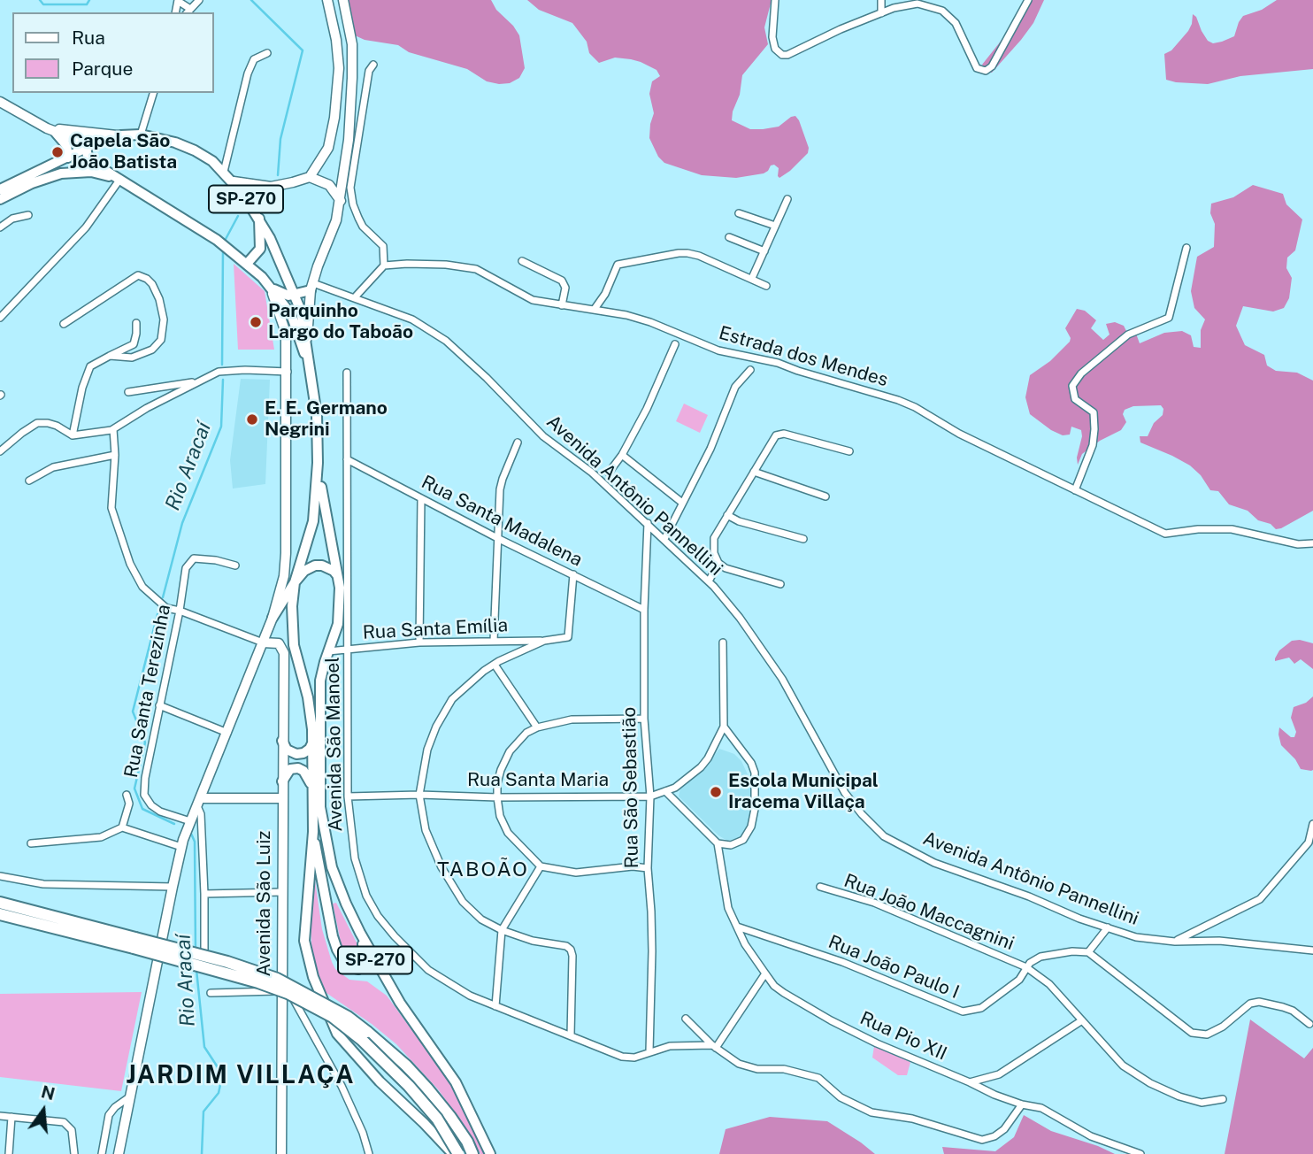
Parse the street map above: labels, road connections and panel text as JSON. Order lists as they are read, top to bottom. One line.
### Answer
{"streets":{"main road":["SP-270","Avenida São Luiz"],"street":["Estrada dos Mendes","Avenida Antônio Pannellini","Rua Santa Madalena","Rua Santa Emília","Rua Santa Terezinha","Avenida São Manoel","Rua Santa Maria","Rua São Sebastião","Rua João Maccagnini","Rua João Paulo I","Rua Pio XII"]},"crossings":[["SP-270","Rua Santa Emília"],["Avenida Antônio Pannellini","Rua São Sebastião"],["Rua Santa Madalena","Avenida São Manoel"],["Rua Santa Madalena","Rua São Sebastião"],["Rua Santa Emília","Avenida São Manoel"],["Avenida São Manoel","Rua Santa Maria"],["Avenida São Manoel","Rua São Sebastião"],["Rua Santa Maria","Rua São Sebastião"],["Rua João Maccagnini","Rua João Paulo I"],["Rua João Paulo I","Rua Pio XII"]],"districts":["TABOÃO","JARDIM VILLAÇA"],"water":["Rio Aracaí"],"places":["Capela São João Batista","Parquinho Largo do Taboão","E. E. Germano Negrini","Escola Municipal Iracema Villaça"],"legend":["Rua","Parque"],"north":"top"}
